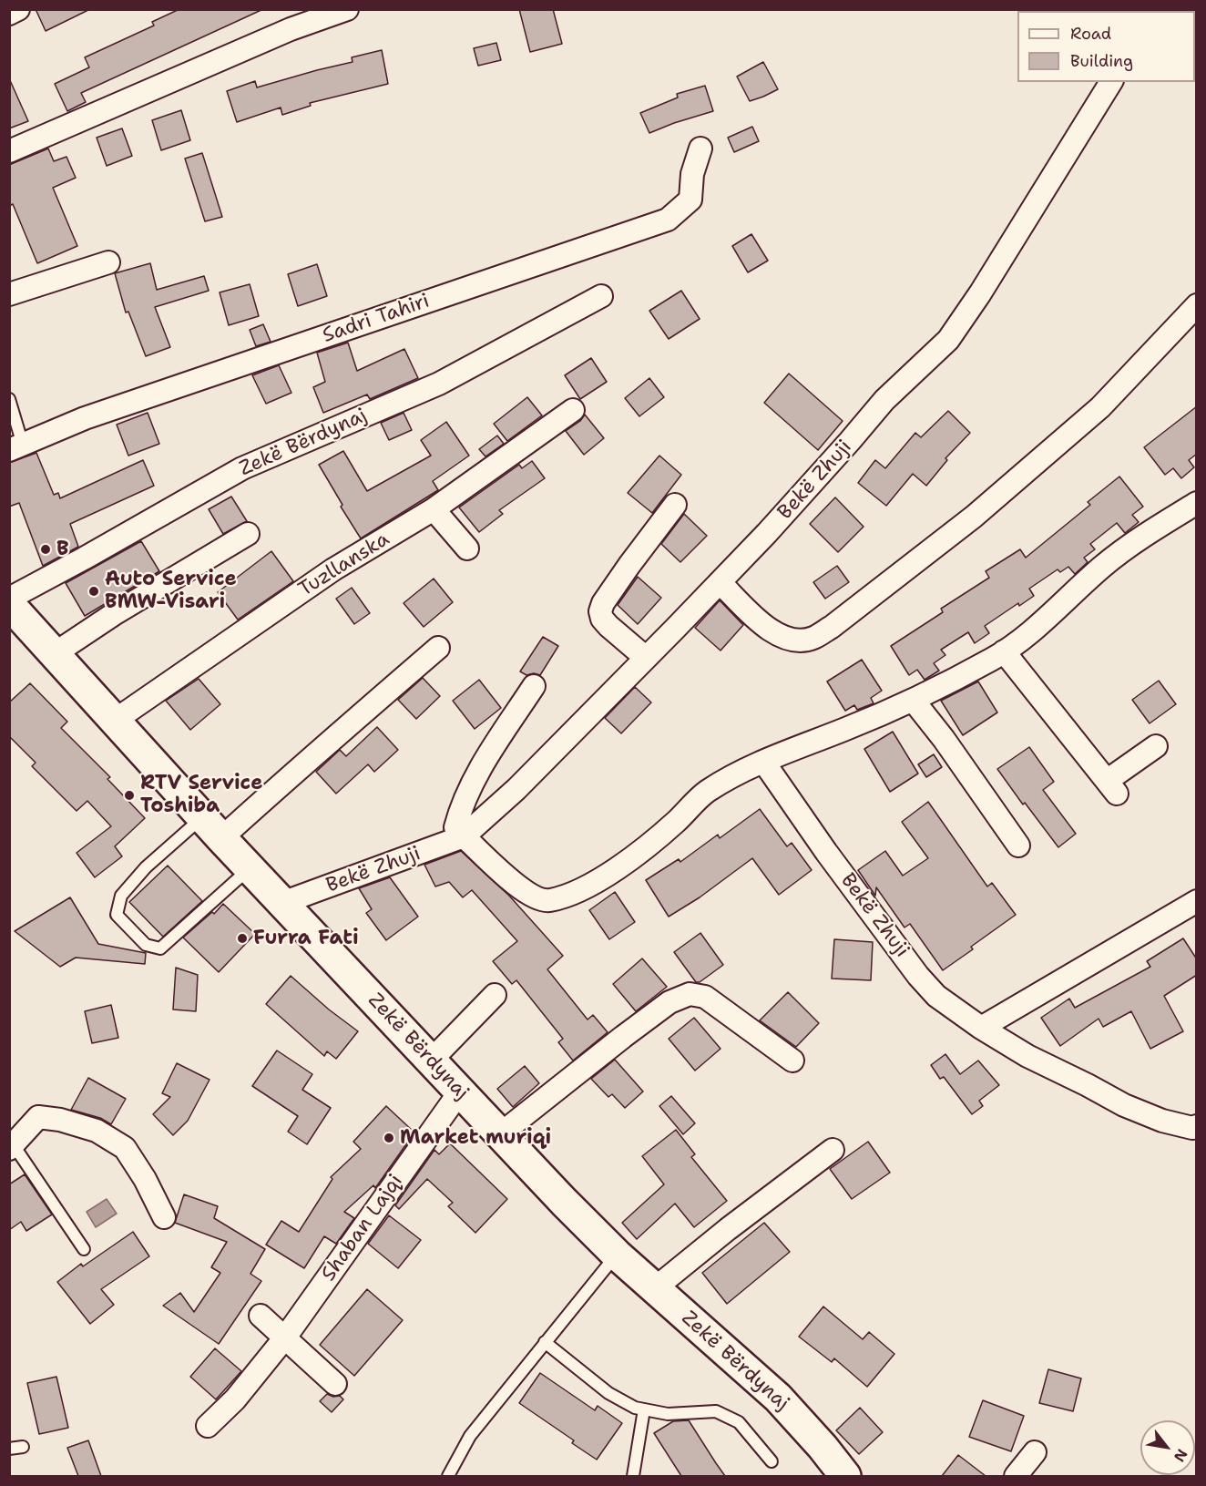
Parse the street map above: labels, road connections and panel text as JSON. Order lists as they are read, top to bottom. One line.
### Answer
{"streets":{"main road":["Zekë Bërdynaj"],"street":["Sadri Tahiri","Bekë Zhuji","Tuzllanska","Shaban Lajqi"]},"crossings":[["Zekë Bërdynaj","Bekë Zhuji"],["Zekë Bërdynaj","Tuzllanska"],["Zekë Bërdynaj","Shaban Lajqi"]],"places":["B","Auto Service BMW-Visari","RTV Service Toshiba","Furra Fati","Market muriqi"],"legend":["Road","Building"],"north":"bottom right"}
